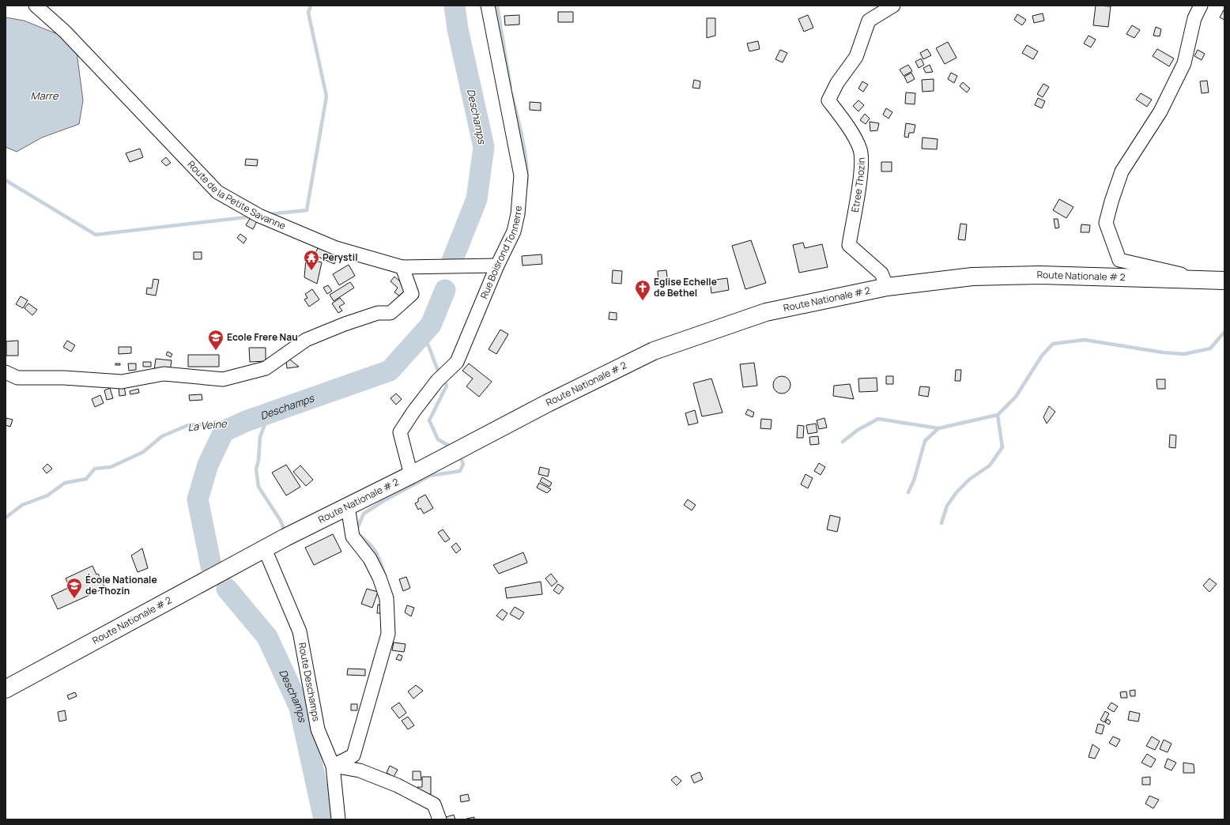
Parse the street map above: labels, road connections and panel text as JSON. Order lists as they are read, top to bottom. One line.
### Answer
{"streets":{"main road":["Route Nationale # 2"],"street":["Etree Thozin","Route de la Petite Savanne","Rue Boisrond Tonnerre","Route Deschamps"]},"crossings":[["Etree Thozin","Route Nationale # 2"],["Route de la Petite Savanne","Rue Boisrond Tonnerre"],["Rue Boisrond Tonnerre","Route Nationale # 2"],["Route Nationale # 2","Route Deschamps"]],"water":["Marre","Deschamps","La Veine"],"places":{"temple":["Perystil"],"church":["Eglise Echelle de Bethel"],"school or university":["Ecole Frere Nau","École Nationale de Thozin"]}}
